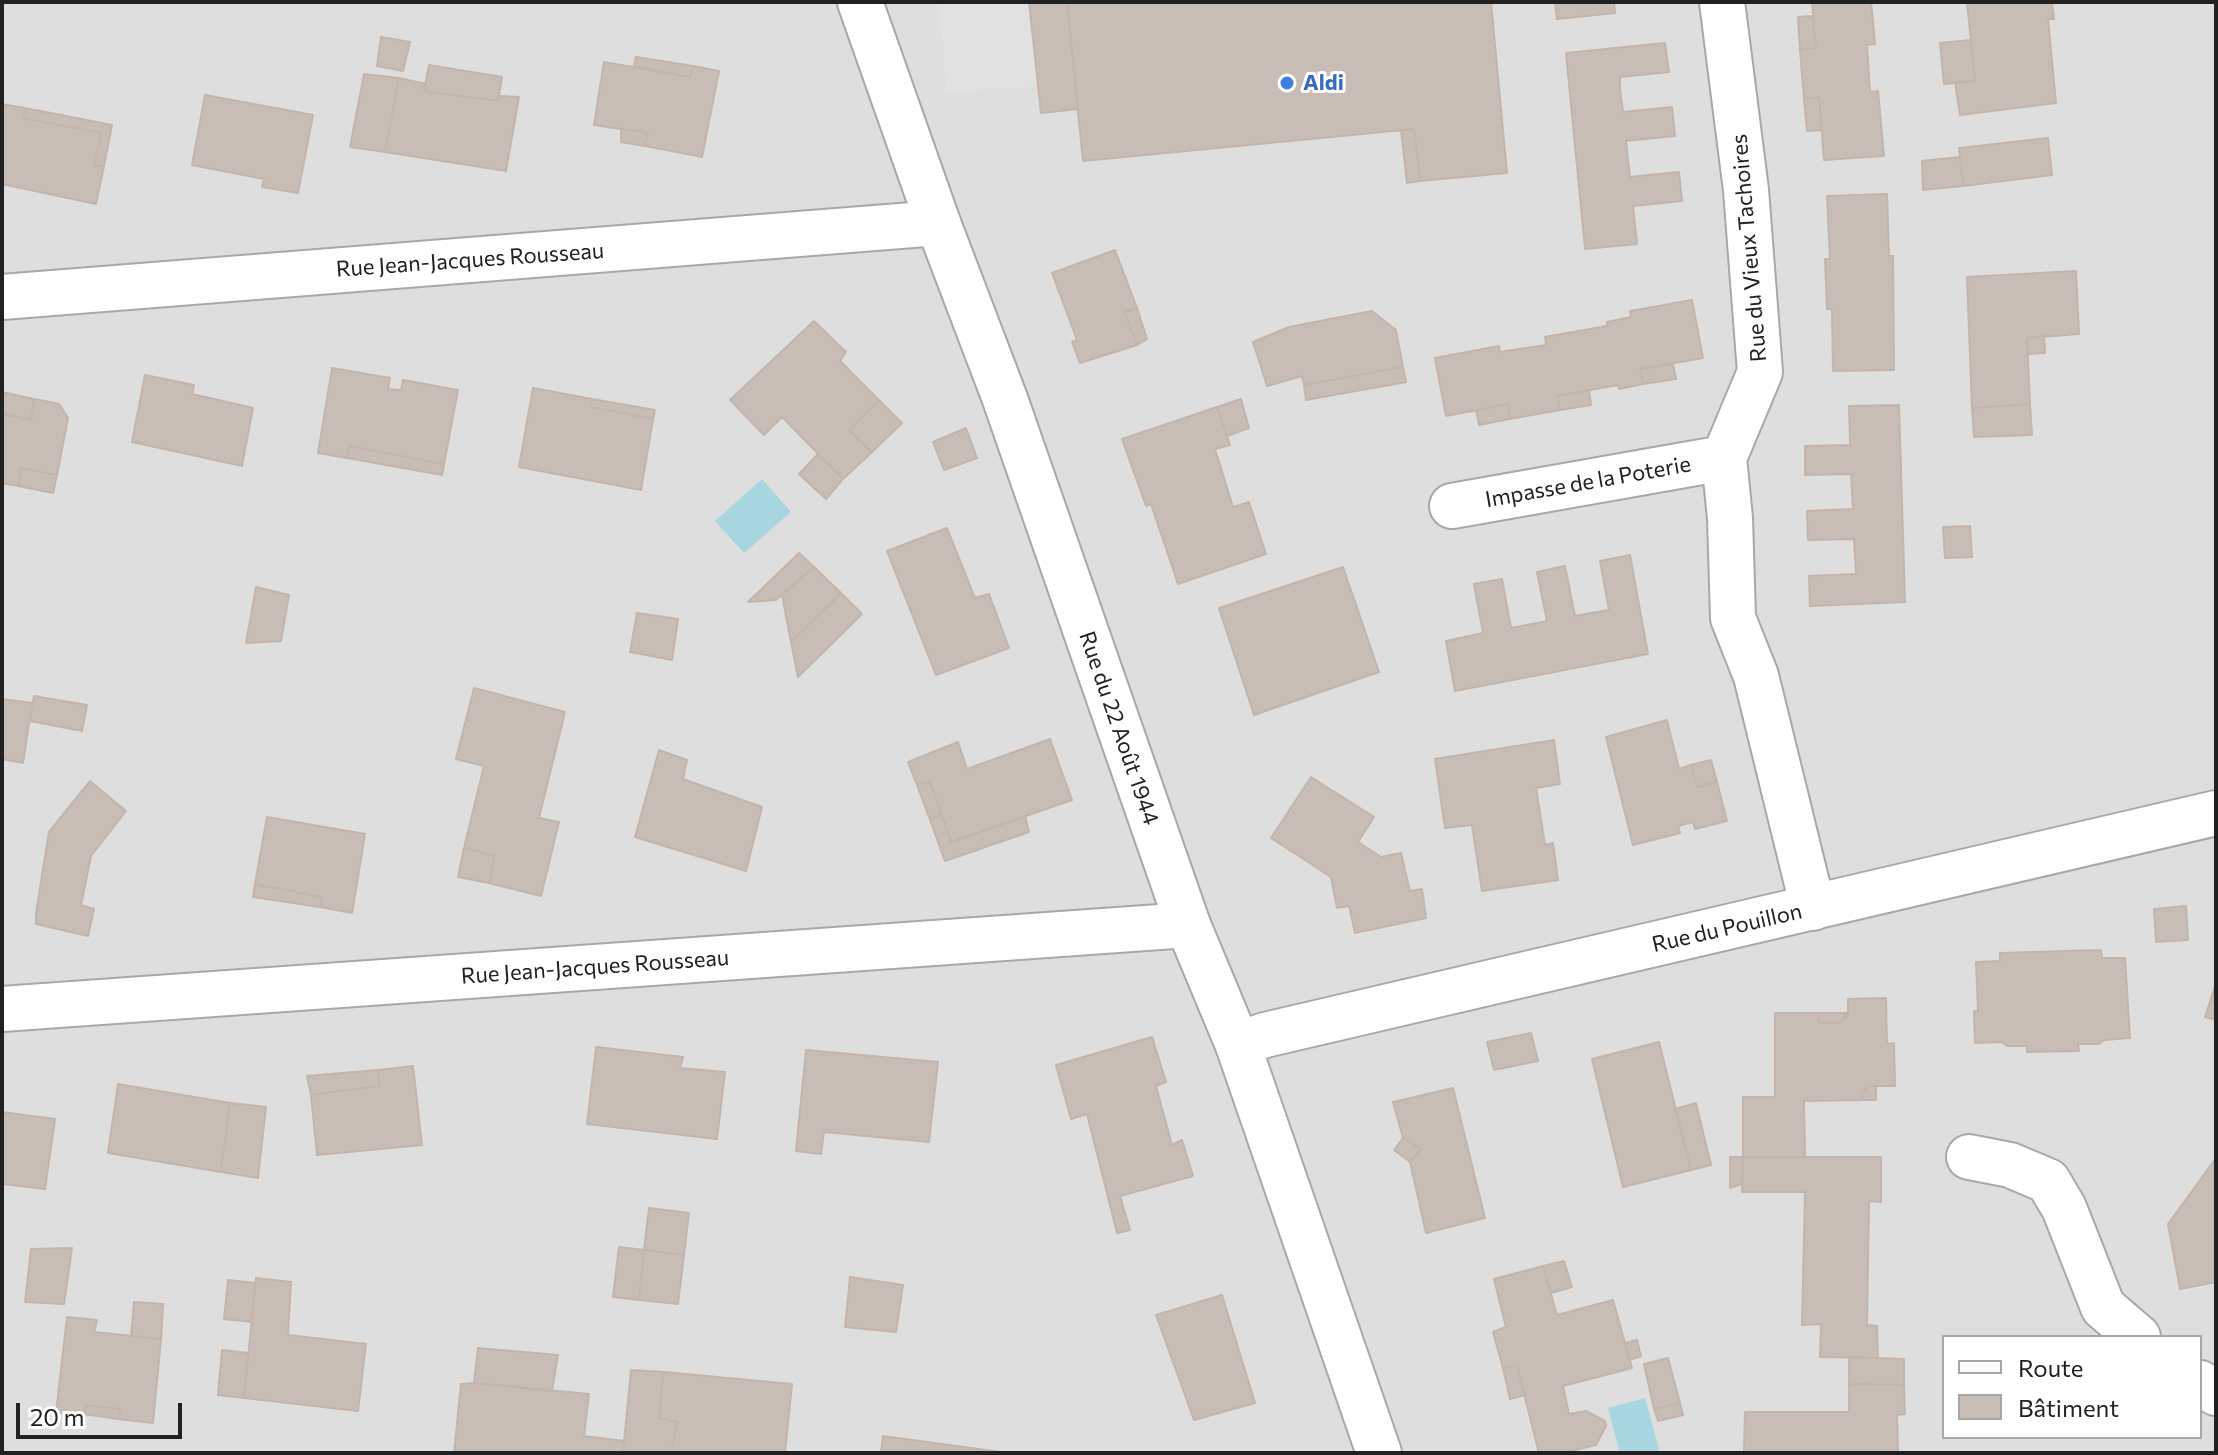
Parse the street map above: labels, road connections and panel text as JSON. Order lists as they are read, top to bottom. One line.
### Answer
{"streets":{"street":["Rue du Vieux Tachoires","Rue Jean-Jacques Rousseau","Impasse de la Poterie","Rue du 22 Août 1944","Rue du Pouillon"]},"crossings":[["Rue du Vieux Tachoires","Impasse de la Poterie"],["Rue du Vieux Tachoires","Rue du Pouillon"],["Rue Jean-Jacques Rousseau","Rue du 22 Août 1944"],["Rue du 22 Août 1944","Rue du Pouillon"]],"places":["Aldi"],"legend":["Route","Bâtiment"],"scale_bar":"20 m"}
